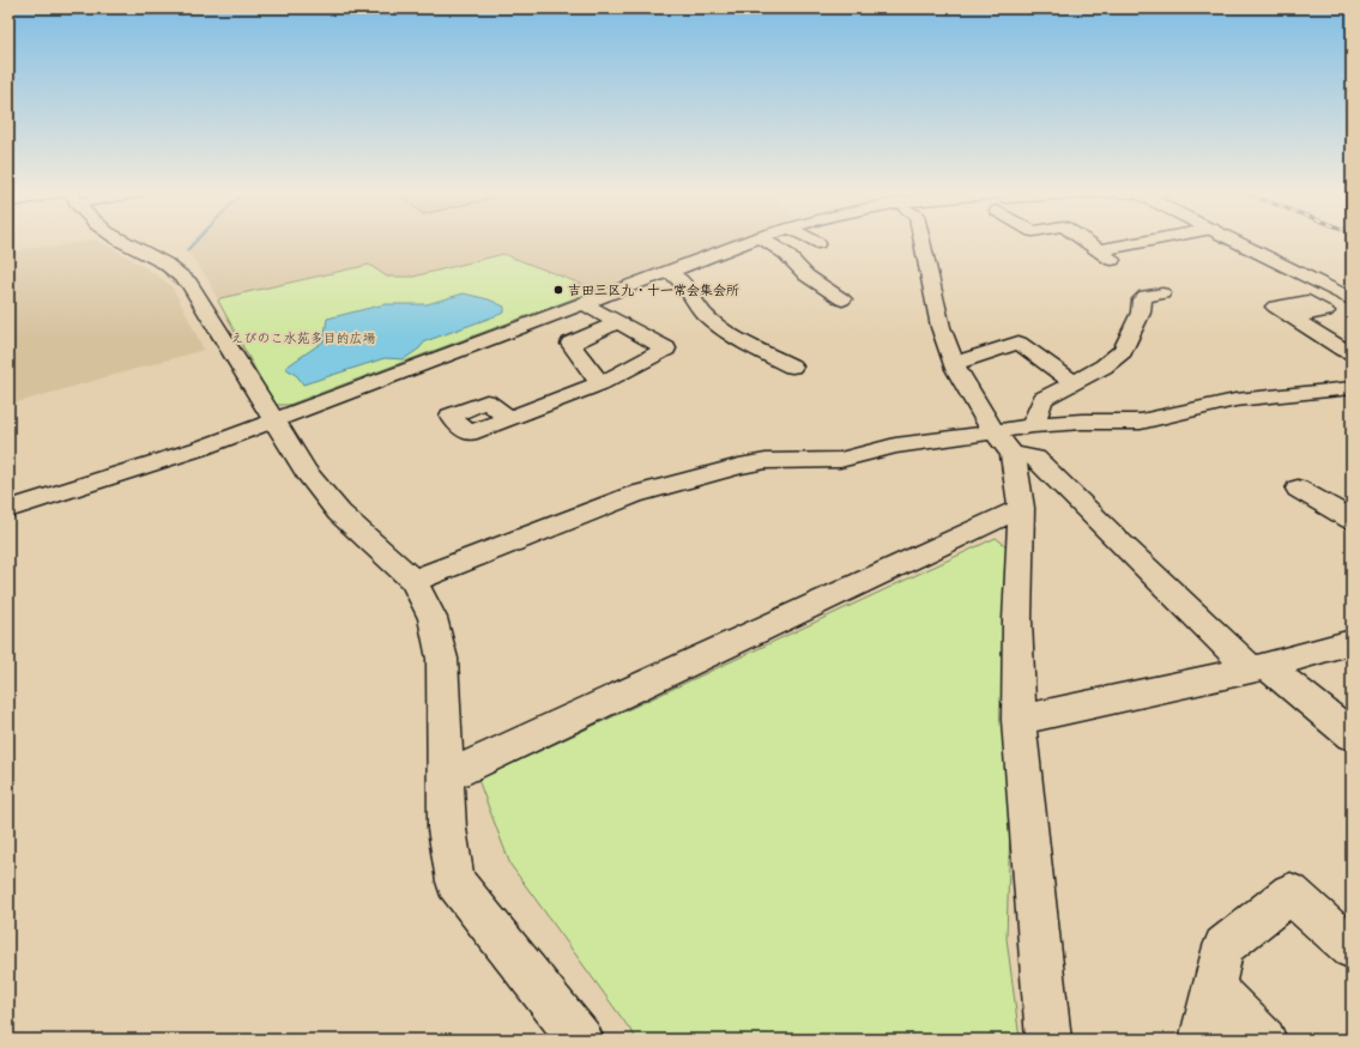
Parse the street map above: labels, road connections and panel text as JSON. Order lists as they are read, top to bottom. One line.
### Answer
{"parks":["えびのこ水苑多目的広場"],"places":["吉田三区九・十一常会集会所"]}
